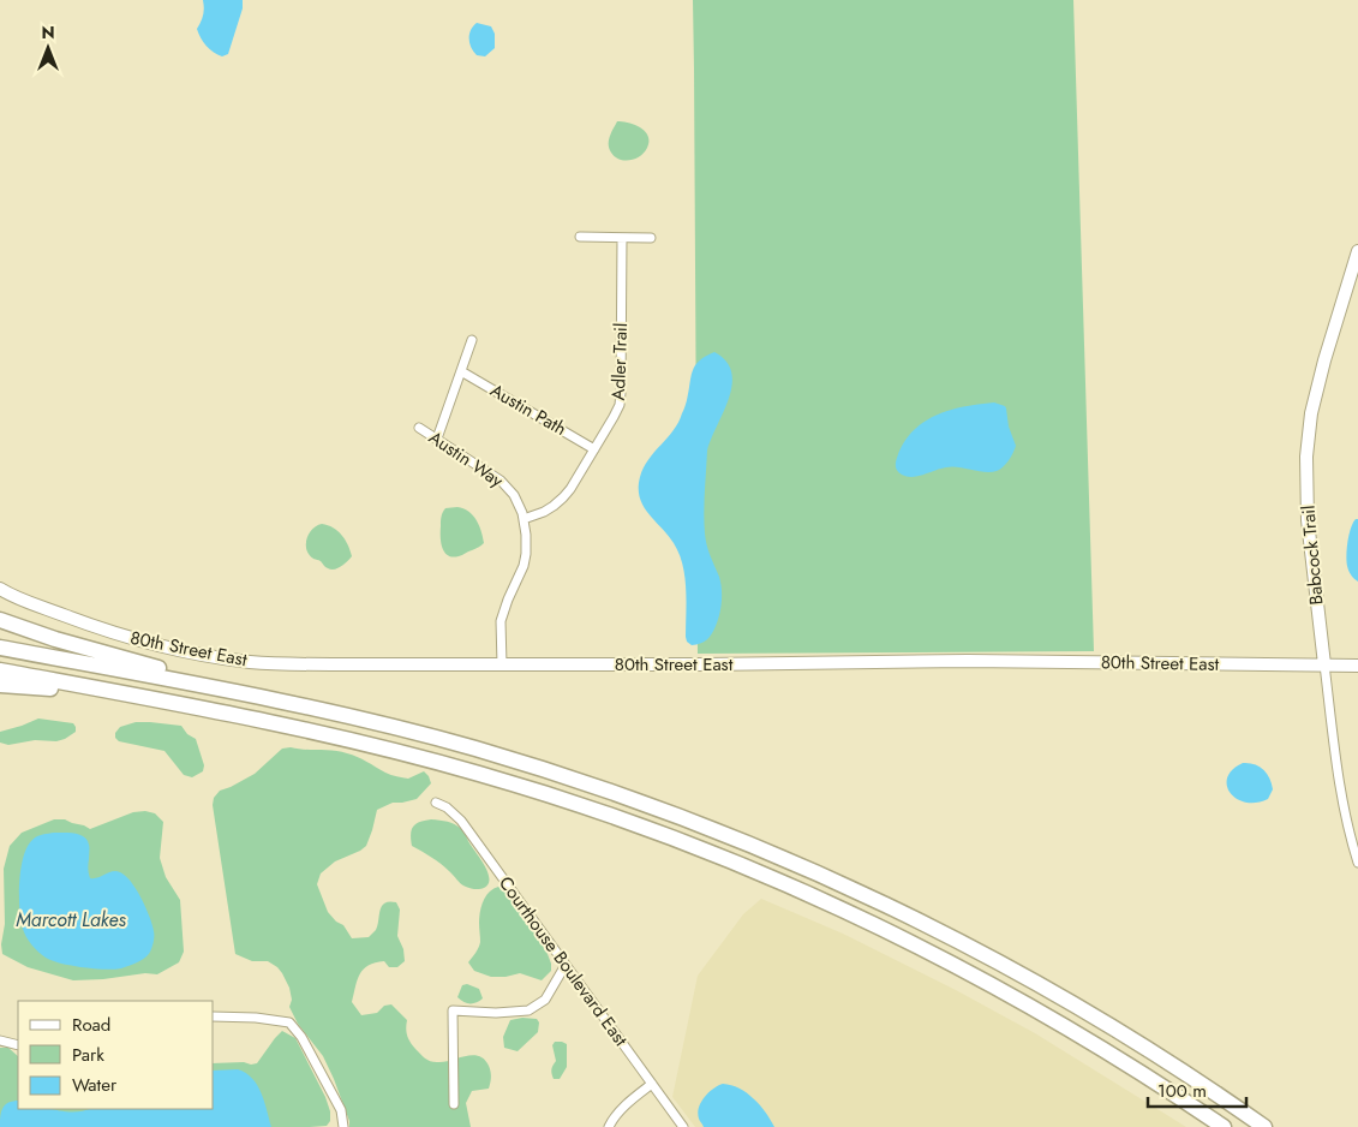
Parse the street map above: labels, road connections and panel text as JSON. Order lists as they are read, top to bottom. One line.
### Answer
{"streets":{"street":["Adler Trail","Austin Path","Austin Way","Babcock Trail","80th Street East","Courthouse Boulevard East"]},"crossings":[["Adler Trail","Austin Path"],["Adler Trail","Austin Way"],["Austin Way","80th Street East"],["Babcock Trail","80th Street East"]],"water":["Marcott Lakes"],"legend":["Road","Park","Water"],"scale_bar":"100 m","north":"top"}
